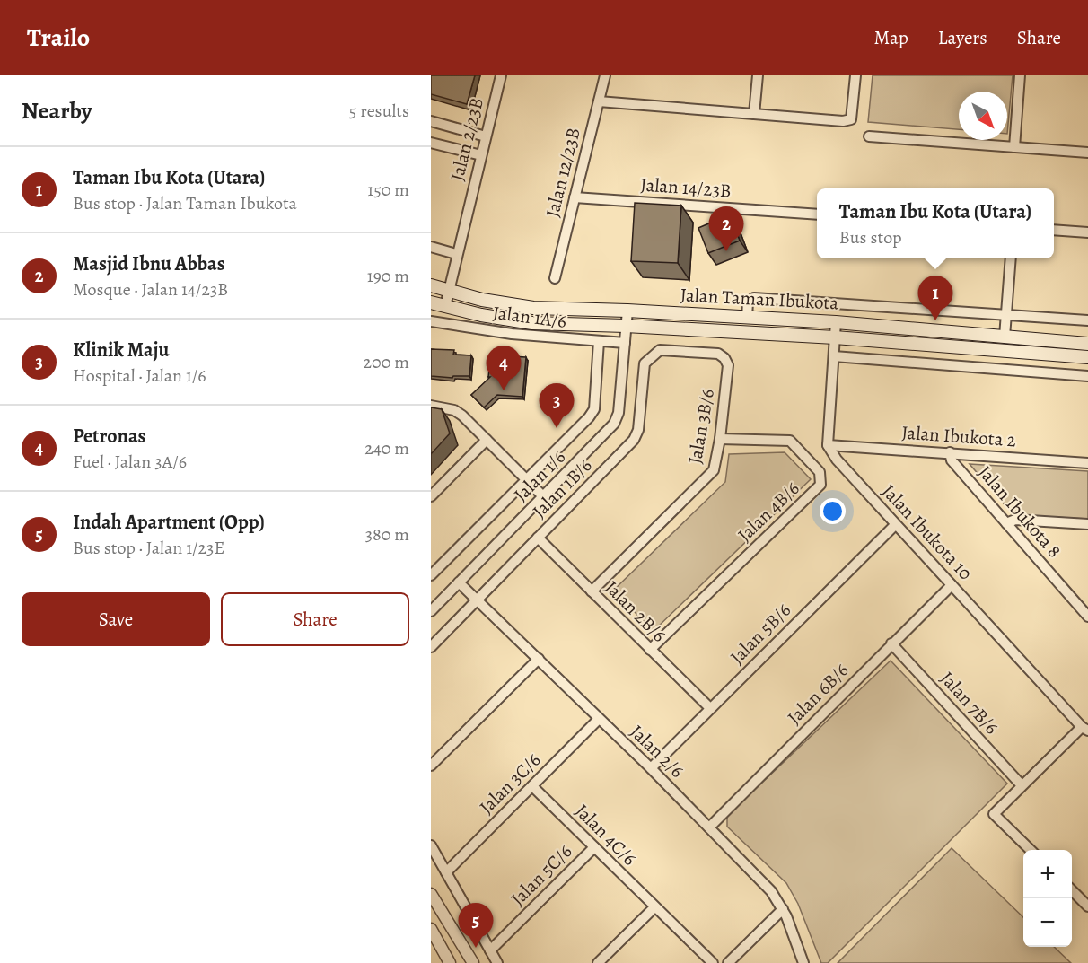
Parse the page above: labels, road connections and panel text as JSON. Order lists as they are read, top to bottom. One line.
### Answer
{"streets":{"main road":["Jalan Taman Ibukota"],"street":["Jalan 2/23B","Jalan 12/23B","Jalan 14/23B","Jalan 1A/6","Jalan 3B/6","Jalan Ibukota 2","Jalan 1/6","Jalan 1B/6","Jalan 4B/6","Jalan Ibukota 8","Jalan Ibukota 10","Jalan 2B/6","Jalan 5B/6","Jalan 6B/6","Jalan 7B/6","Jalan 2/6","Jalan 3C/6","Jalan 4C/6","Jalan 5C/6"]},"crossings":[["Jalan 2/23B","Jalan Taman Ibukota"],["Jalan 12/23B","Jalan 14/23B"],["Jalan Taman Ibukota","Jalan 1/6"],["Jalan 1A/6","Jalan 1/6"],["Jalan 3B/6","Jalan 1B/6"],["Jalan 3B/6","Jalan 4B/6"],["Jalan 3B/6","Jalan 2B/6"],["Jalan Ibukota 2","Jalan Ibukota 8"],["Jalan Ibukota 2","Jalan Ibukota 10"],["Jalan 1/6","Jalan 2/6"],["Jalan 1B/6","Jalan 2B/6"],["Jalan 1B/6","Jalan 2/6"],["Jalan 4B/6","Jalan 2B/6"],["Jalan Ibukota 10","Jalan 5B/6"],["Jalan Ibukota 10","Jalan 6B/6"],["Jalan 2B/6","Jalan 5B/6"],["Jalan 5B/6","Jalan 2/6"],["Jalan 6B/6","Jalan 7B/6"],["Jalan 6B/6","Jalan 2/6"],["Jalan 2/6","Jalan 3C/6"],["Jalan 3C/6","Jalan 4C/6"],["Jalan 4C/6","Jalan 5C/6"]],"north":"bottom right","page":{"header":"Trailo","nav":["Map","Layers","Share"],"heading":["Nearby","5 results"],"list":[{"mark":"1","name":"Taman Ibu Kota (Utara)","note":"Bus stop · Jalan Taman Ibukota","value":"150 m"},{"mark":"2","name":"Masjid Ibnu Abbas","note":"Mosque · Jalan 14/23B","value":"190 m"},{"mark":"3","name":"Klinik Maju","note":"Hospital · Jalan 1/6","value":"200 m"},{"mark":"4","name":"Petronas","note":"Fuel · Jalan 3A/6","value":"240 m"},{"mark":"5","name":"Indah Apartment (Opp)","note":"Bus stop · Jalan 1/23E","value":"380 m"}],"popup":["Taman Ibu Kota (Utara)","Bus stop"],"pins":["2","1","4","3","5"],"buttons":["Save","Share"],"map_buttons":["+","−"]}}
